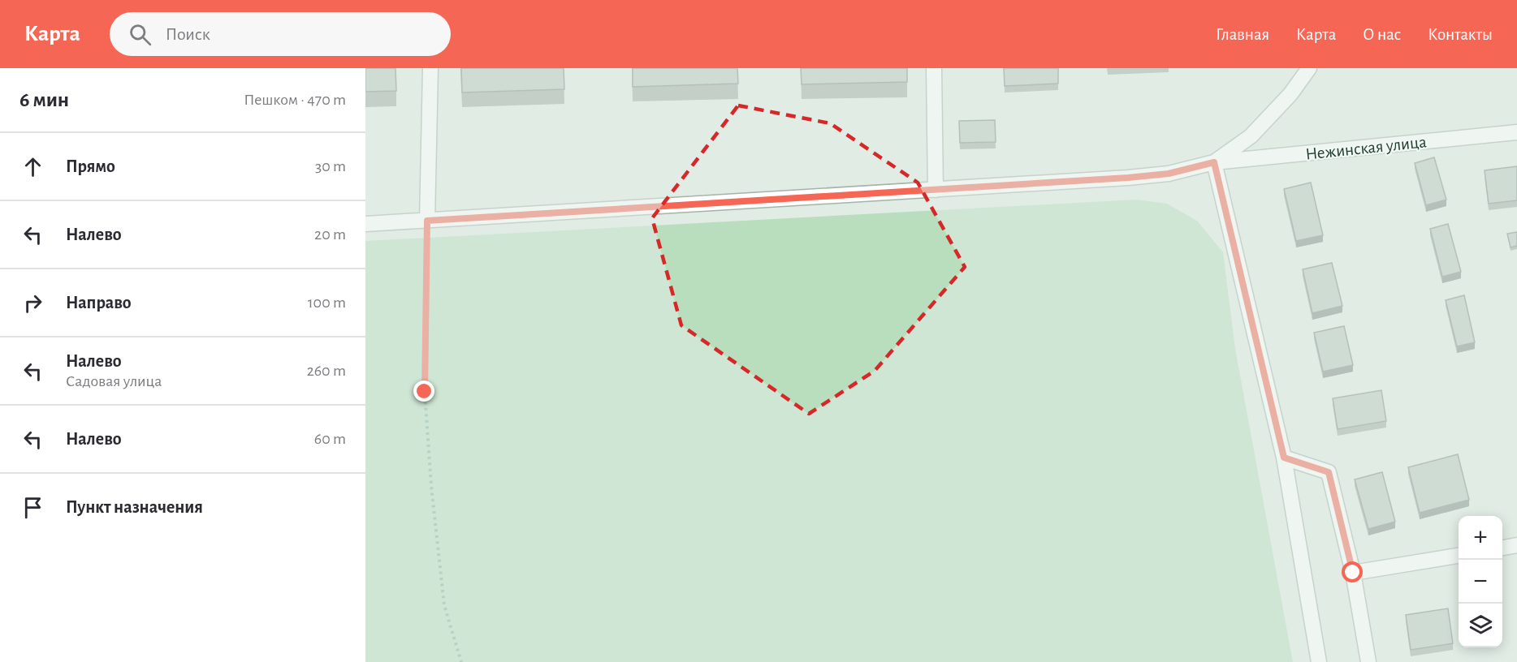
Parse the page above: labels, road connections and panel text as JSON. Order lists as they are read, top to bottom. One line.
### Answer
{"streets":{"street":["Нежинская улица"]},"page":{"header":"Карта","search":"Поиск","nav":["Главная","Карта","О нас","Контакты"],"heading":["6 мин","Пешком · 470 m"],"list":[["Прямо","30 m"],["Налево","20 m"],["Направо","100 m"],["Налево","Садовая улица","260 m"],["Налево","60 m"],"Пункт назначения"],"map_buttons":["+","−"]}}
